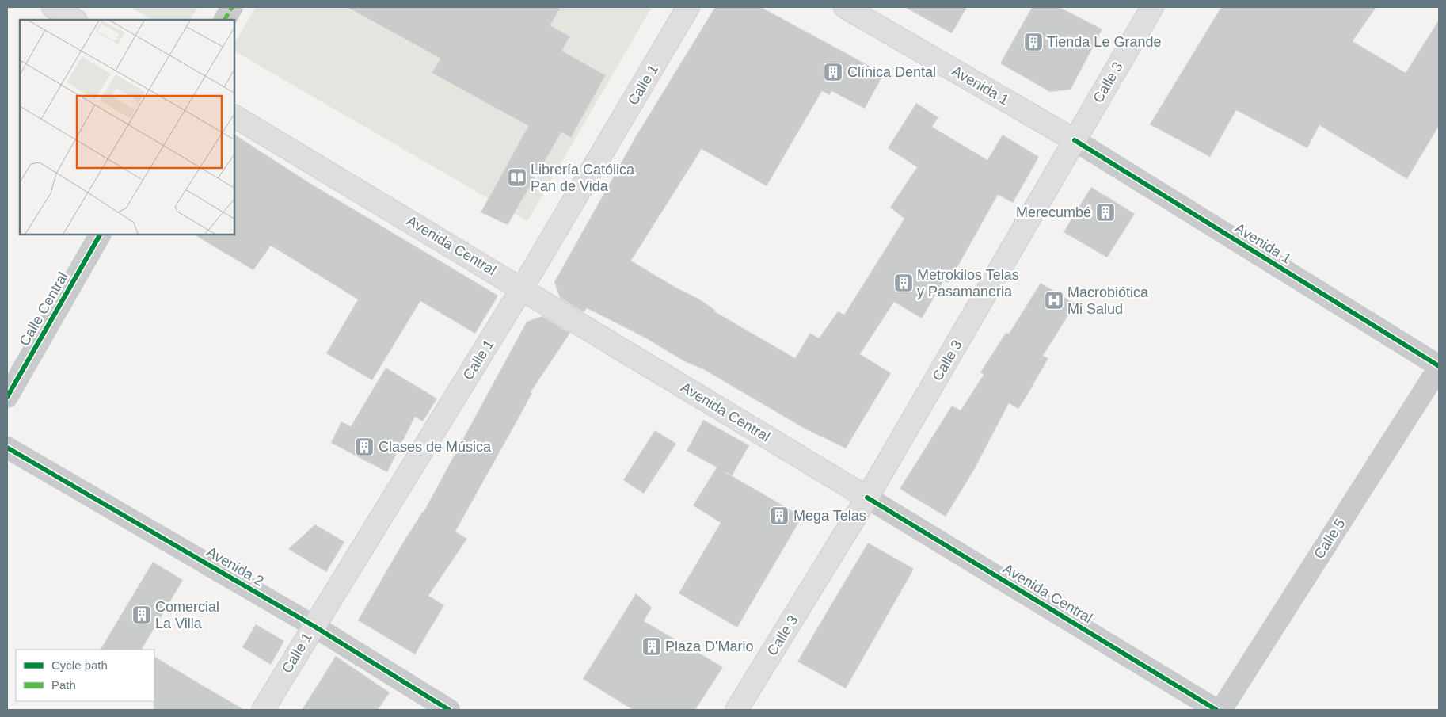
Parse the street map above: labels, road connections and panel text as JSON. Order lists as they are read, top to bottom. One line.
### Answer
{"streets":{"main road":["Calle 3","Calle 1","Avenida 1","Avenida Central"],"street":["Calle Central","Calle 5","Avenida 2"]},"crossings":[["Calle 3","Avenida 1"],["Calle 3","Avenida Central"],["Calle 1","Avenida Central"],["Calle 1","Avenida 2"],["Avenida 1","Calle 5"]],"places":{"building":["Tienda Le Grande","Clínica Dental","Merecumbé","Metrokilos Telas y Pasamaneria","Clases de Música","Mega Telas","Comercial La Villa","Plaza D'Mario"],"library":["Librería Católica Pan de Vida"],"hospital":["Macrobiótica Mi Salud"]},"legend":["Cycle path","Path"]}
